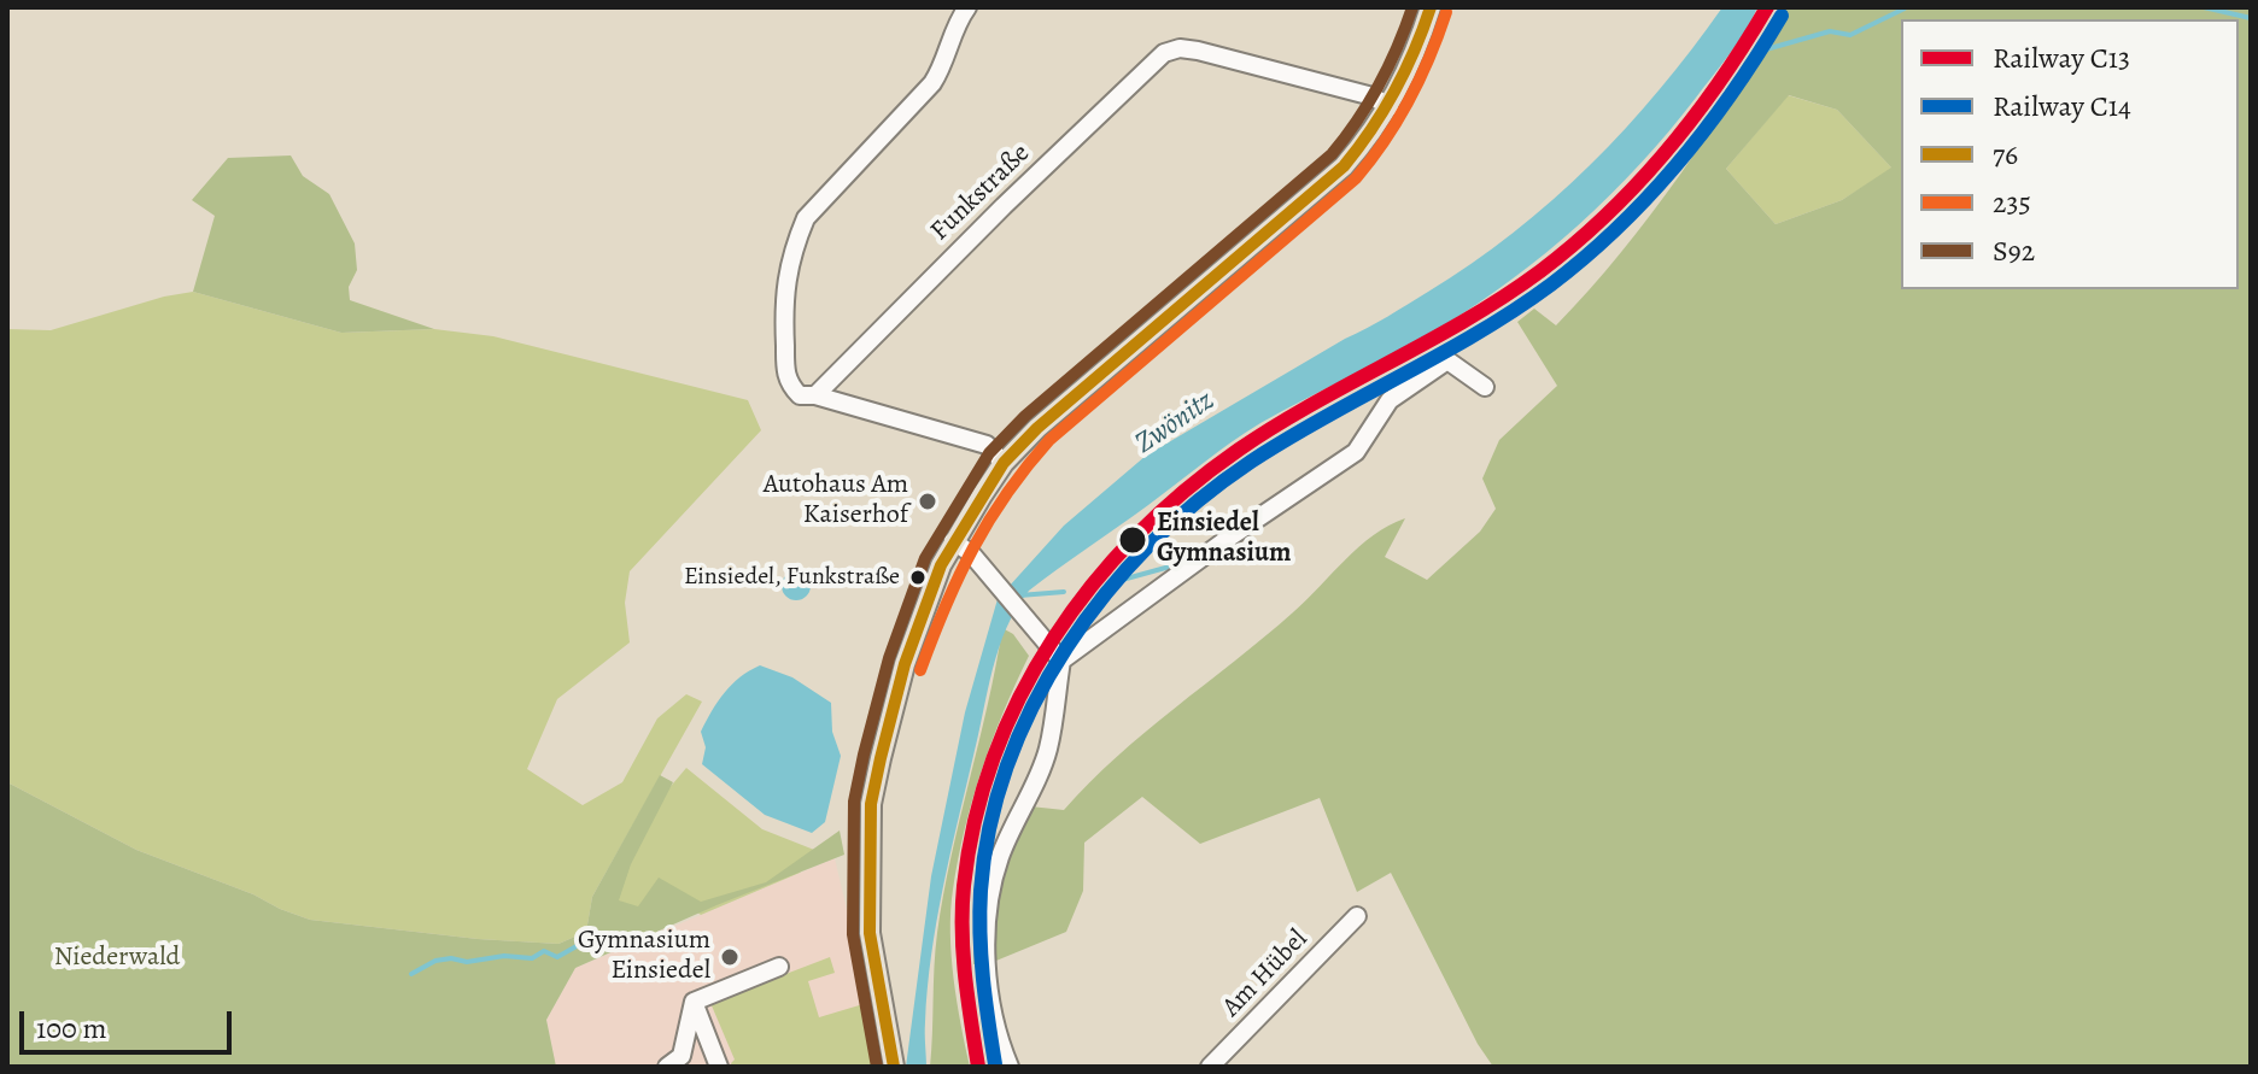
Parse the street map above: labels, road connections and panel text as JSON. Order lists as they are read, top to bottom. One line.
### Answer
{"streets":{"street":["Funkstraße","Am Hübel"]},"water":["Zwönitz"],"parks":["Niederwald"],"places":["Autohaus Am Kaiserhof","Einsiedel Gymnasium","Einsiedel, Funkstraße","Gymnasium Einsiedel"],"lines":["rail line C13","transit line 76","transit line S92","transit line 235","rail line C14"],"legend":["Railway C13","Railway C14","76","235","S92"],"scale_bar":"100 m"}
